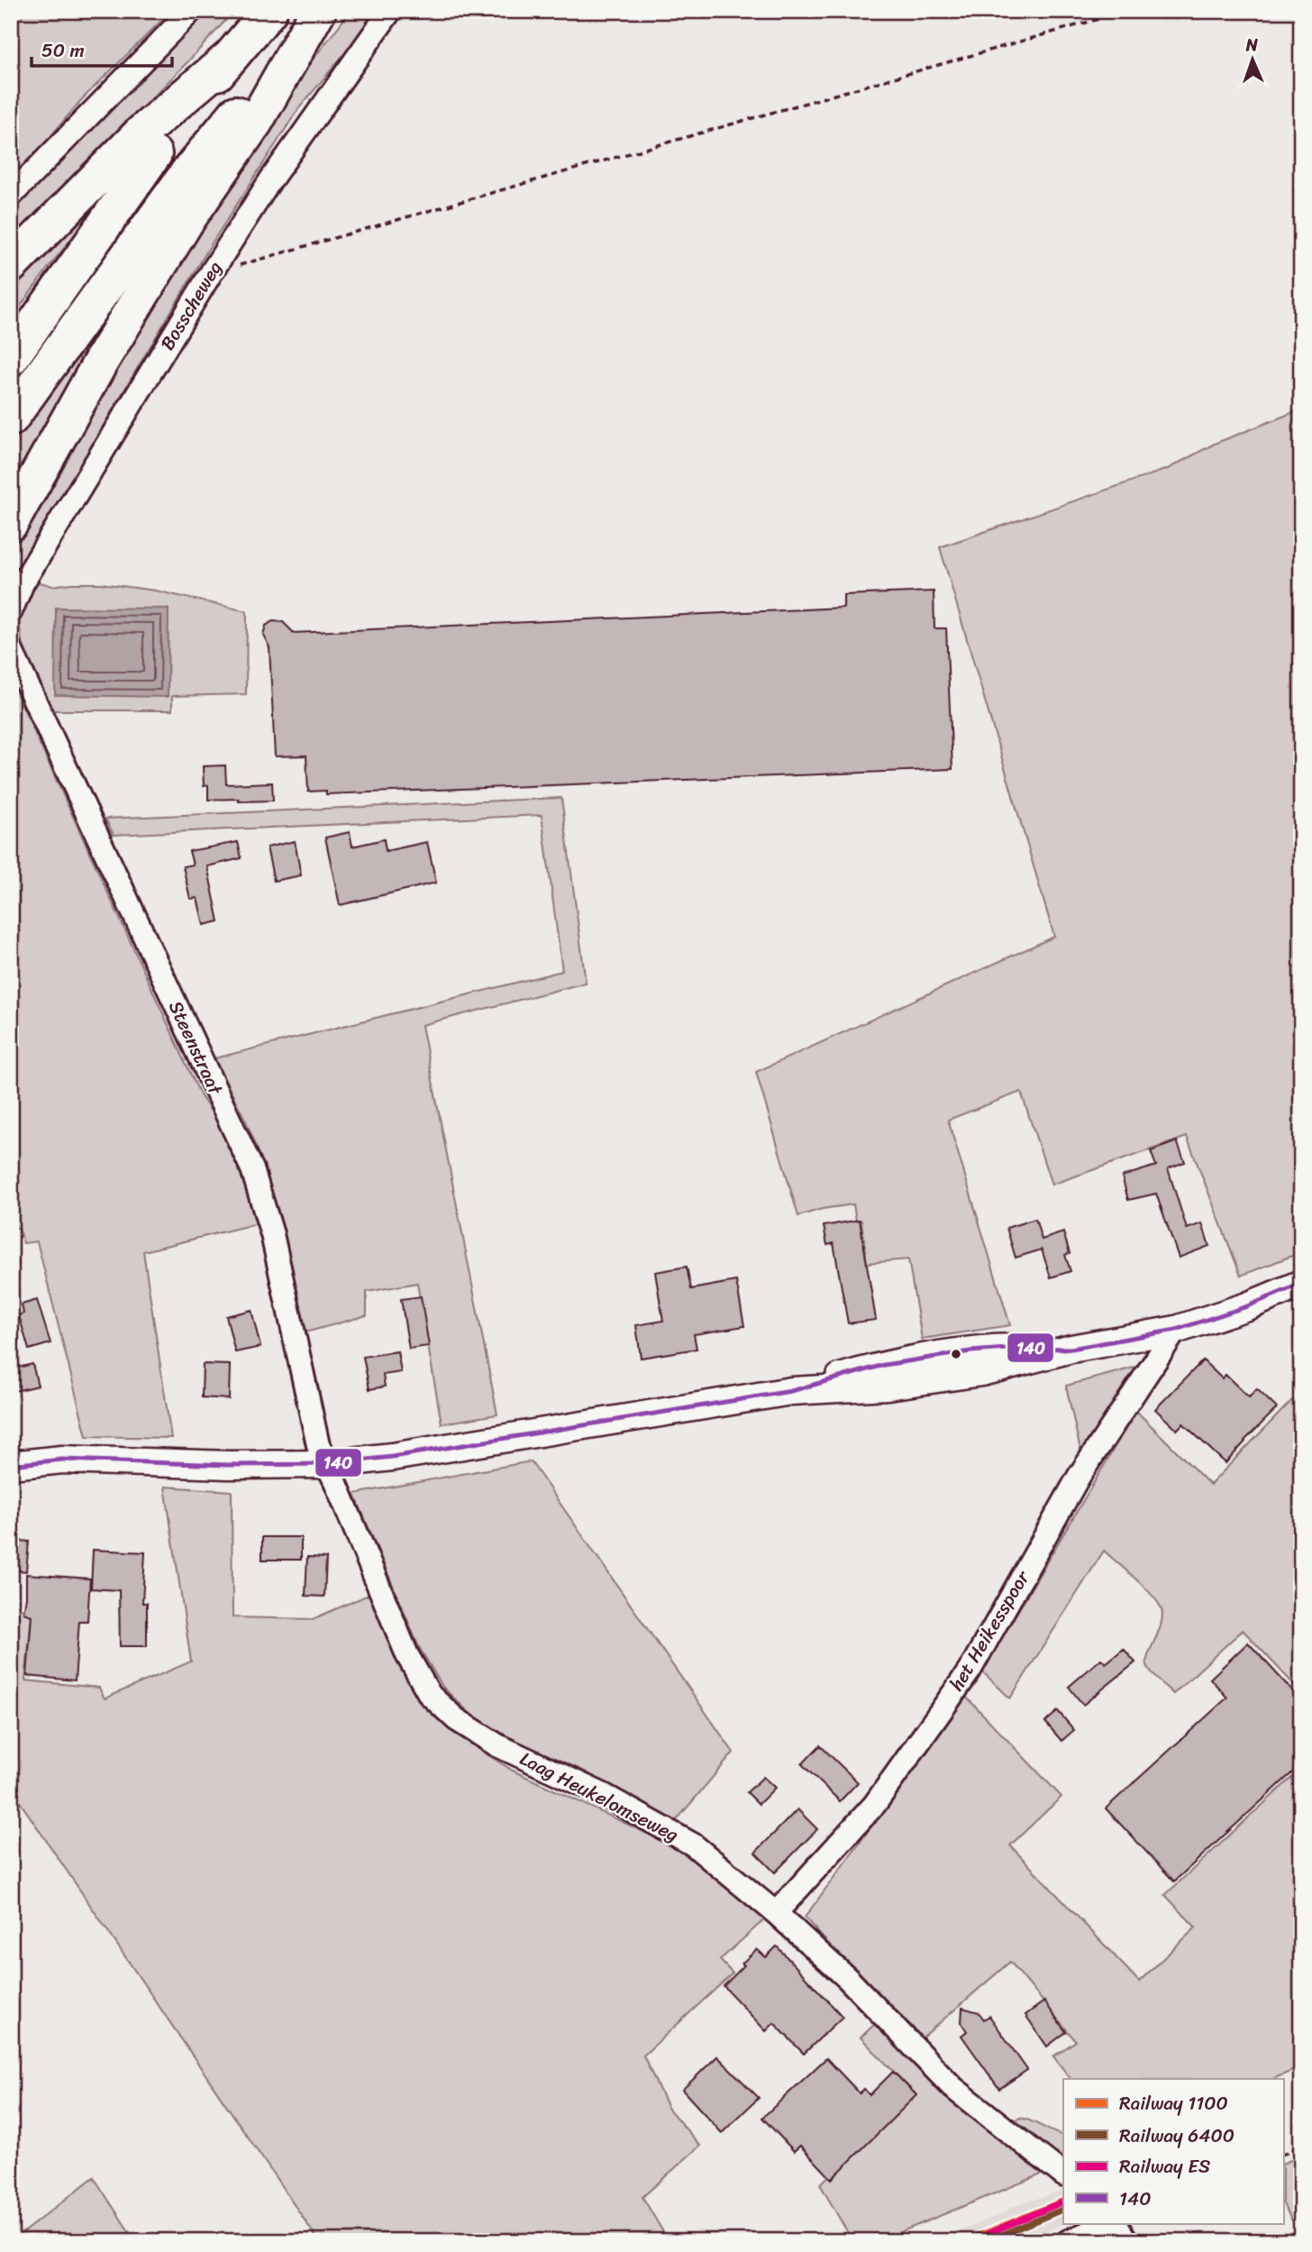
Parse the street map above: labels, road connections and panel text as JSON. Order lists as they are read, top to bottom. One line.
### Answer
{"streets":{"street":["Bosscheweg","Steenstraat","het Heikesspoor","Laag Heukelomseweg"]},"crossings":[["Steenstraat","Laag Heukelomseweg"],["het Heikesspoor","Laag Heukelomseweg"]],"lines":["transit line 140","rail line 1100","rail line ES","rail line 6400"],"legend":["Railway 1100","Railway 6400","Railway ES","140"],"scale_bar":"50 m","north":"top"}
